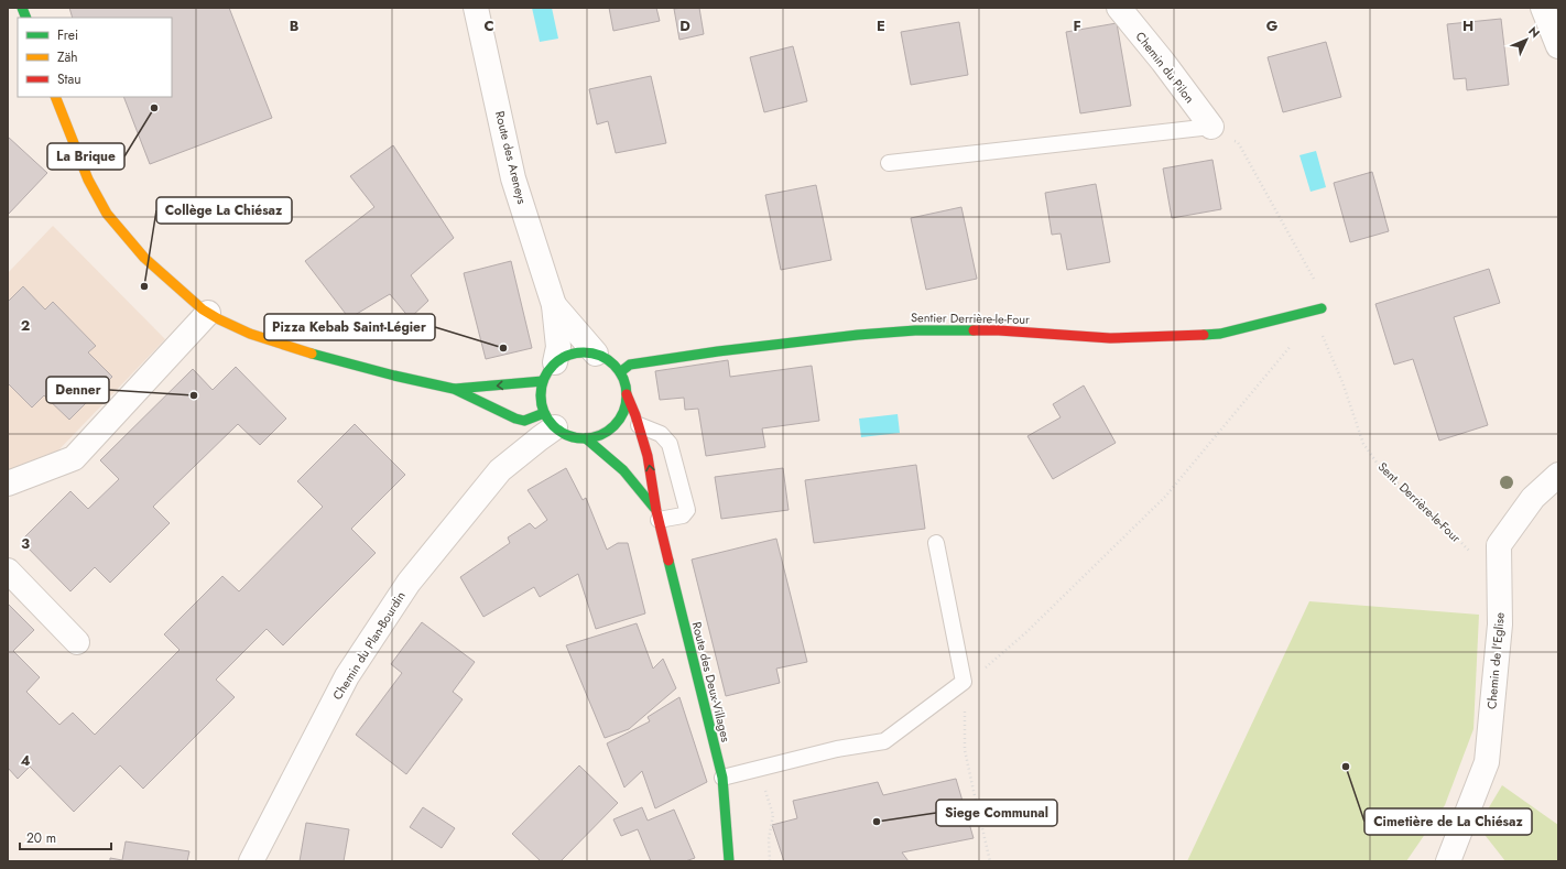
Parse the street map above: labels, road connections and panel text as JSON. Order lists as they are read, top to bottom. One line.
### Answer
{"streets":{"main road":["Sentier Derrière-le-Four","Route des Deux-Villages"],"street":["Chemin du Pilon","Route des Areneys","Chemin du Plan-Bourdin","Chemin de l'Eglise"],"path":["Sent. Derrière-le-Four"]},"crossings":[["Chemin du Pilon","Sent. Derrière-le-Four"],["Route des Areneys","Sentier Derrière-le-Four"],["Route des Areneys","Chemin du Plan-Bourdin"],["Route des Areneys","Route des Deux-Villages"],["Sentier Derrière-le-Four","Sent. Derrière-le-Four"],["Sentier Derrière-le-Four","Chemin du Plan-Bourdin"],["Sentier Derrière-le-Four","Route des Deux-Villages"],["Chemin du Plan-Bourdin","Route des Deux-Villages"]],"places":["La Brique","Collège La Chiésaz","Pizza Kebab Saint-Légier","Denner","Cimetière de La Chiésaz","Siege Communal"],"legend":["Frei","Zäh","Stau"],"scale_bar":"20 m","north":"top right","grid":{"columns":["B","C","D","E","F","G","H"],"rows":["2","3","4"]}}
